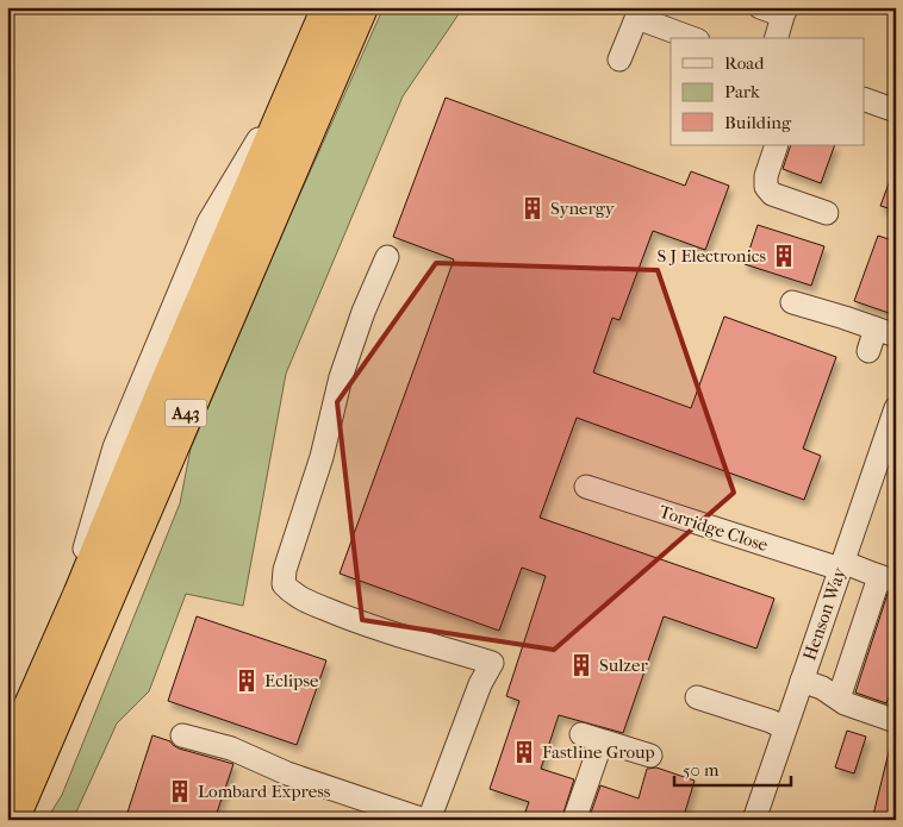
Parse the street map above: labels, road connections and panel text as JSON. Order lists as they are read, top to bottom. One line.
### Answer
{"streets":{"highway":["A43"],"street":["Torridge Close","Henson Way"]},"crossings":[["Torridge Close","Henson Way"]],"places":{"building":["Synergy","S J Electronics","Sulzer","Eclipse","Fastline Group","Lombard Express"]},"legend":["Road","Park","Building"],"scale_bar":"50 m"}
